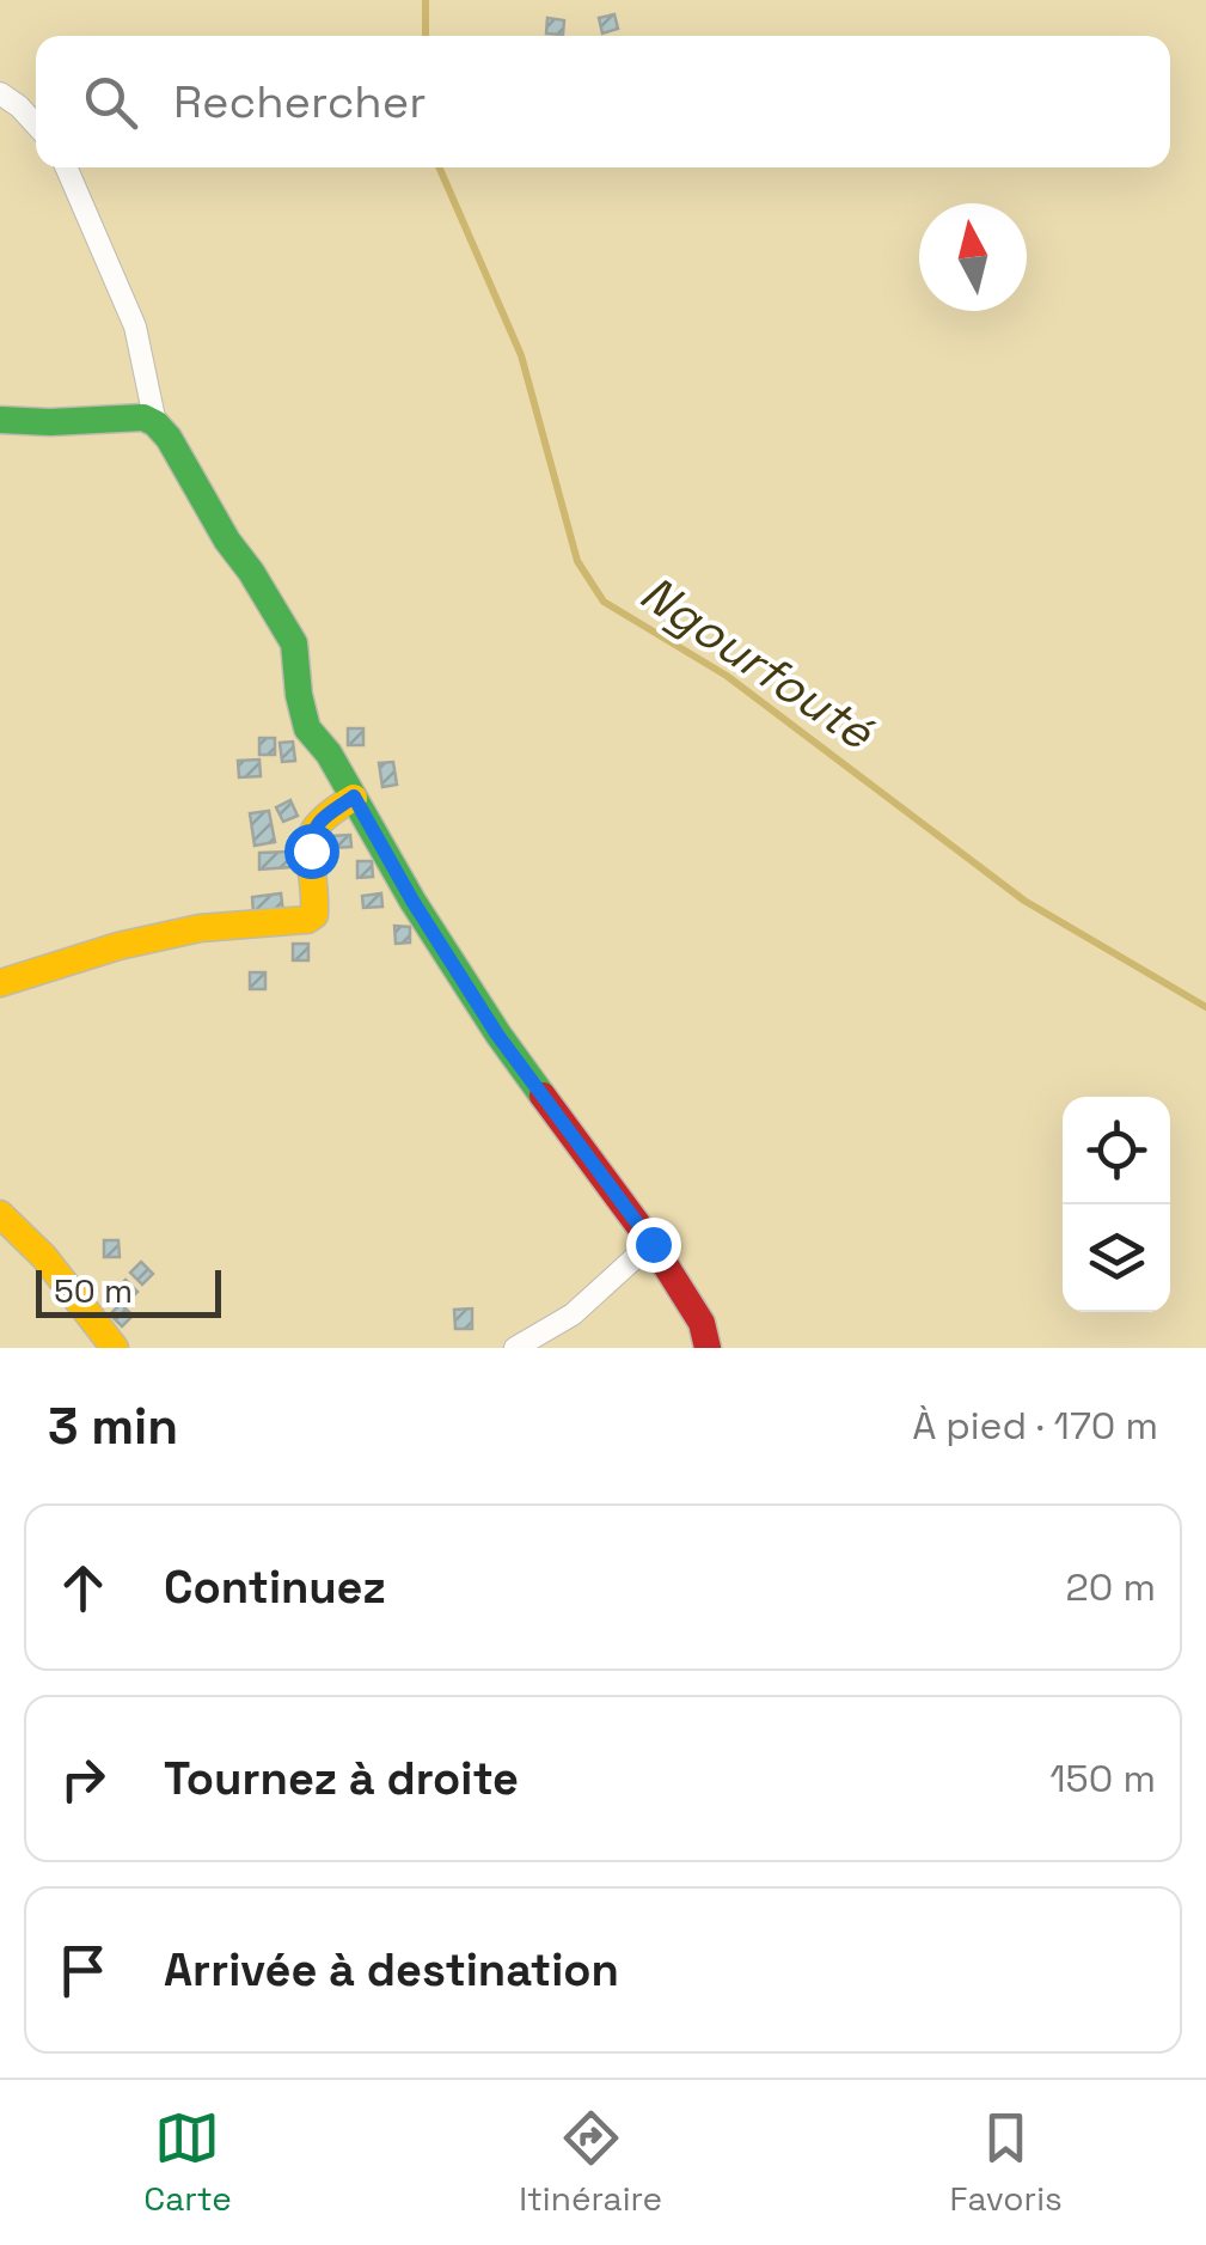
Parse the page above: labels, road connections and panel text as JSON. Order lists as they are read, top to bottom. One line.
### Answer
{"water":["Ngourfouté"],"scale_bar":"50 m","north":"top","page":{"search":"Rechercher","scale":"50 m","heading":["3 min","À pied · 170 m"],"list":[["Continuez","20 m"],["Tournez à droite","150 m"],"Arrivée à destination"],"nav":["Carte","Itinéraire","Favoris"]}}
